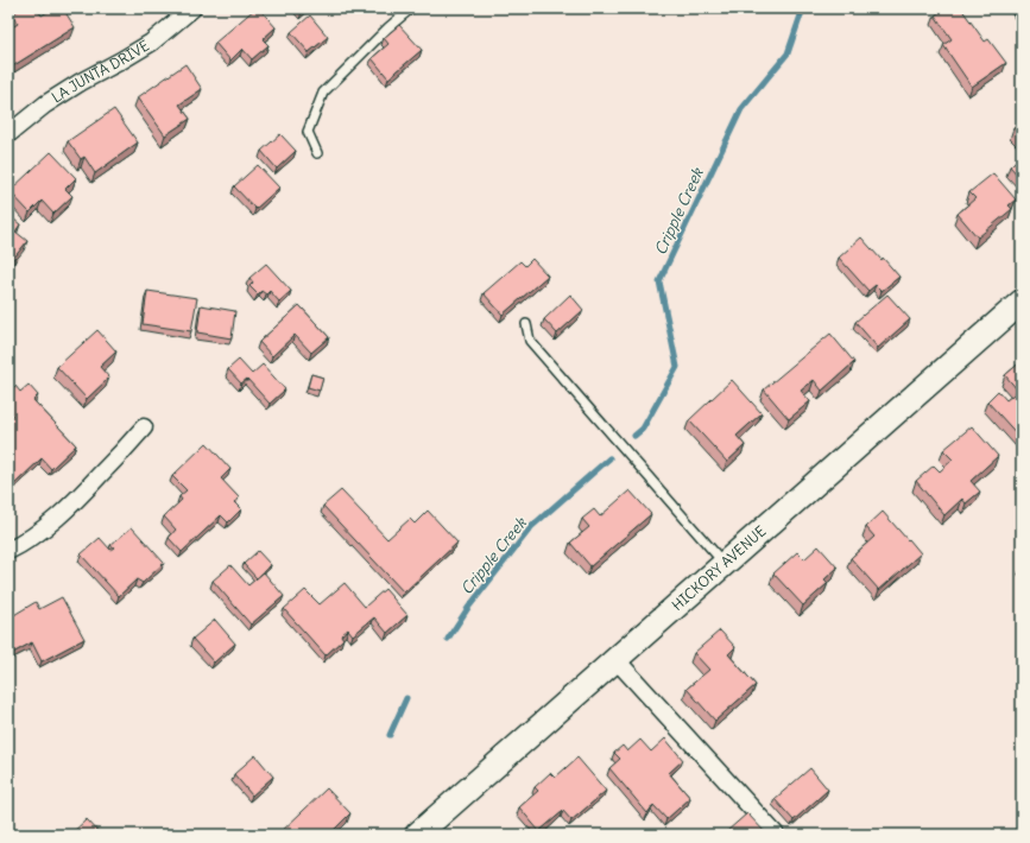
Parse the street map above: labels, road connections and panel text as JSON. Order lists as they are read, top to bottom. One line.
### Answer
{"streets":{"street":["LA JUNTA DRIVE","HICKORY AVENUE"]},"water":["Cripple Creek"]}
